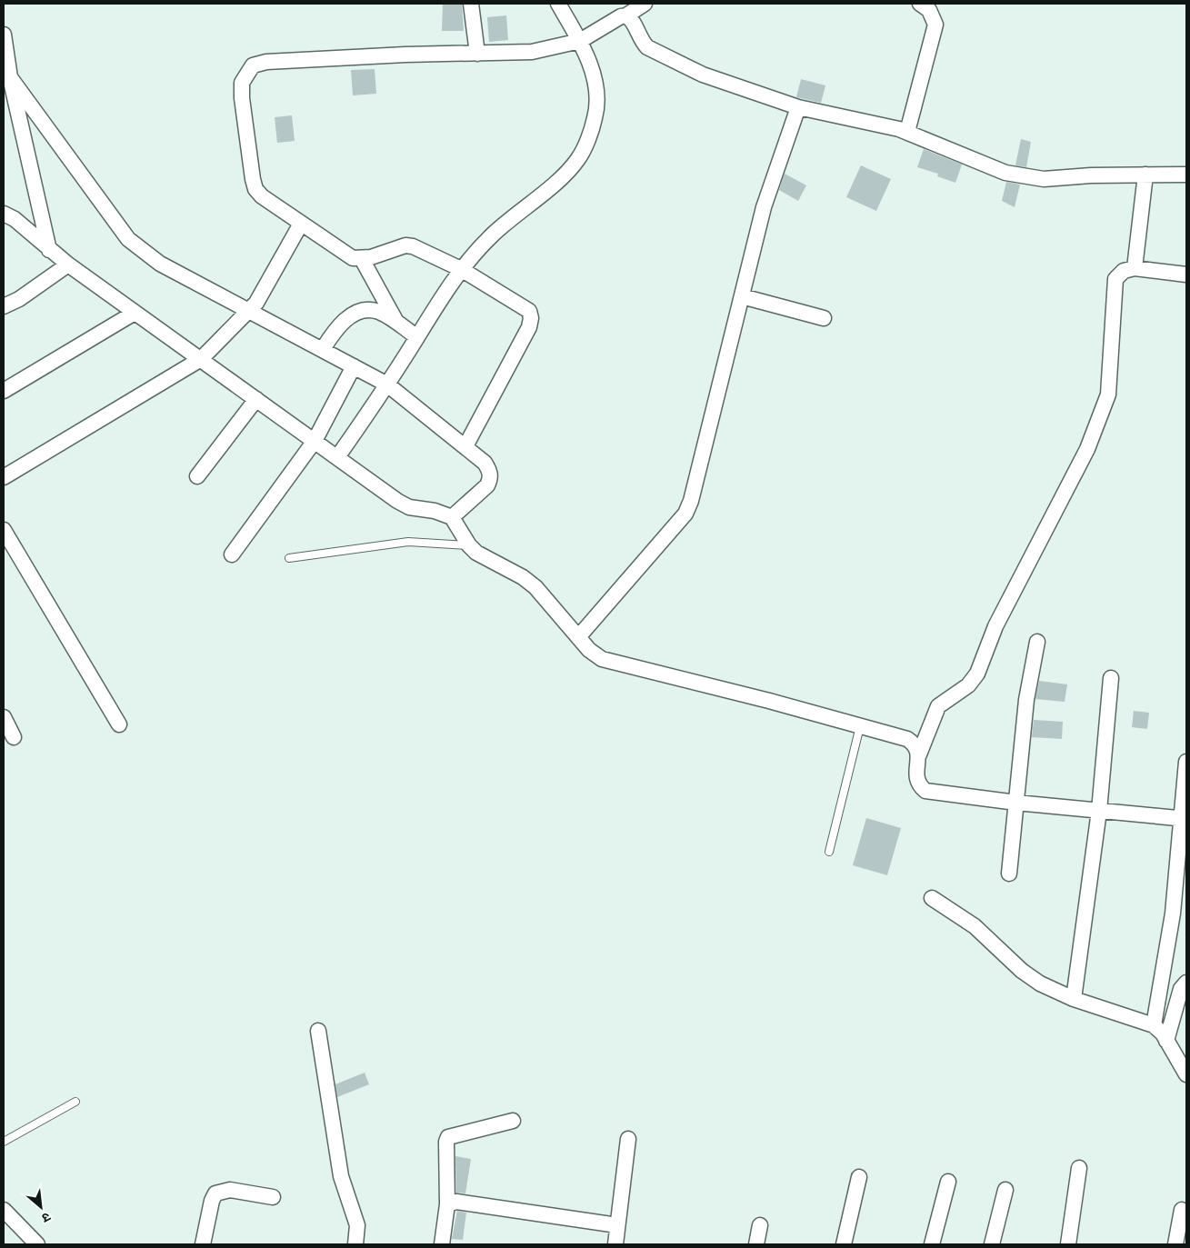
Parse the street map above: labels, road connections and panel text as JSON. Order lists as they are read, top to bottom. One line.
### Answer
{"north":"bottom right"}
